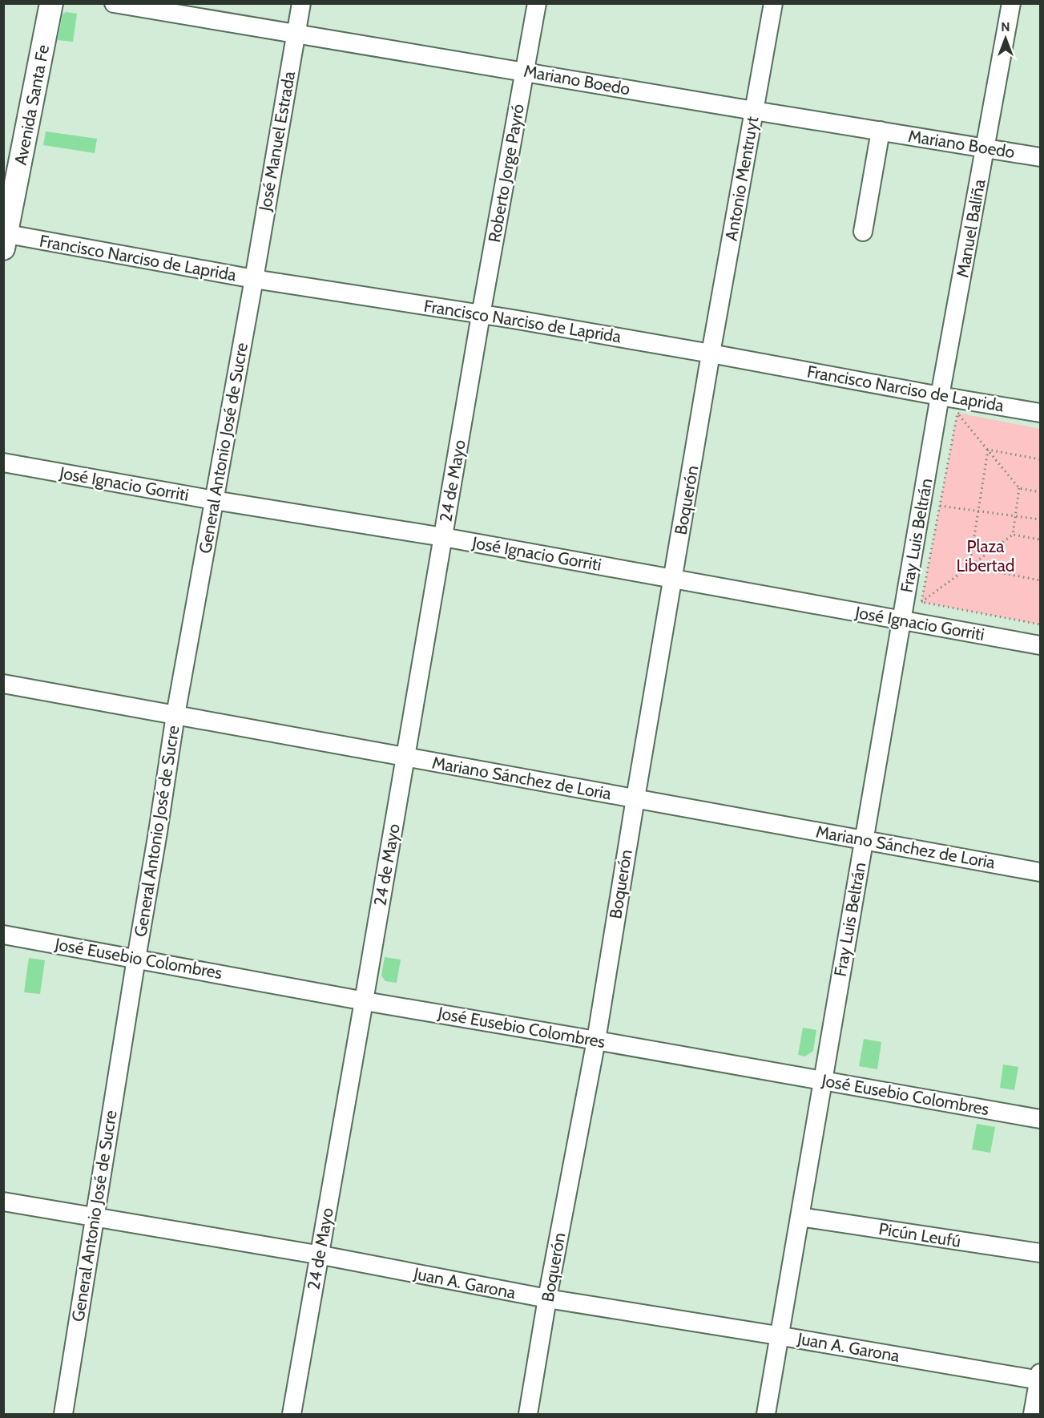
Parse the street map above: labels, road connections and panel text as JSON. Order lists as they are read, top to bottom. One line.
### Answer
{"streets":{"main road":["Avenida Santa Fe"],"street":["Mariano Boedo","José Manuel Estrada","Roberto Jorge Payró","Antonio Mentruyt","Manuel Baliña","Francisco Narciso de Laprida","General Antonio José de Sucre","24 de Mayo","José Ignacio Gorriti","Boquerón","Fray Luis Beltrán","Mariano Sánchez de Loria","José Eusebio Colombres","Picún Leufú","Juan A. Garona"]},"crossings":[["Mariano Boedo","José Manuel Estrada"],["Mariano Boedo","Roberto Jorge Payró"],["Mariano Boedo","Antonio Mentruyt"],["Mariano Boedo","Manuel Baliña"],["Avenida Santa Fe","Francisco Narciso de Laprida"],["José Manuel Estrada","Francisco Narciso de Laprida"],["José Manuel Estrada","General Antonio José de Sucre"],["Roberto Jorge Payró","Francisco Narciso de Laprida"],["Roberto Jorge Payró","24 de Mayo"],["Antonio Mentruyt","Francisco Narciso de Laprida"],["Antonio Mentruyt","Boquerón"],["Manuel Baliña","Francisco Narciso de Laprida"],["Manuel Baliña","Fray Luis Beltrán"],["Francisco Narciso de Laprida","General Antonio José de Sucre"],["Francisco Narciso de Laprida","24 de Mayo"],["Francisco Narciso de Laprida","Boquerón"],["Francisco Narciso de Laprida","Fray Luis Beltrán"],["General Antonio José de Sucre","José Ignacio Gorriti"],["General Antonio José de Sucre","Mariano Sánchez de Loria"],["General Antonio José de Sucre","José Eusebio Colombres"],["General Antonio José de Sucre","Juan A. Garona"],["24 de Mayo","José Ignacio Gorriti"],["24 de Mayo","Mariano Sánchez de Loria"],["24 de Mayo","José Eusebio Colombres"],["24 de Mayo","Juan A. Garona"],["José Ignacio Gorriti","Boquerón"],["José Ignacio Gorriti","Fray Luis Beltrán"],["Boquerón","Mariano Sánchez de Loria"],["Boquerón","José Eusebio Colombres"],["Boquerón","Juan A. Garona"],["Fray Luis Beltrán","Mariano Sánchez de Loria"],["Fray Luis Beltrán","José Eusebio Colombres"],["Fray Luis Beltrán","Picún Leufú"],["Fray Luis Beltrán","Juan A. Garona"]],"parks":["Plaza Libertad"],"north":"top"}
